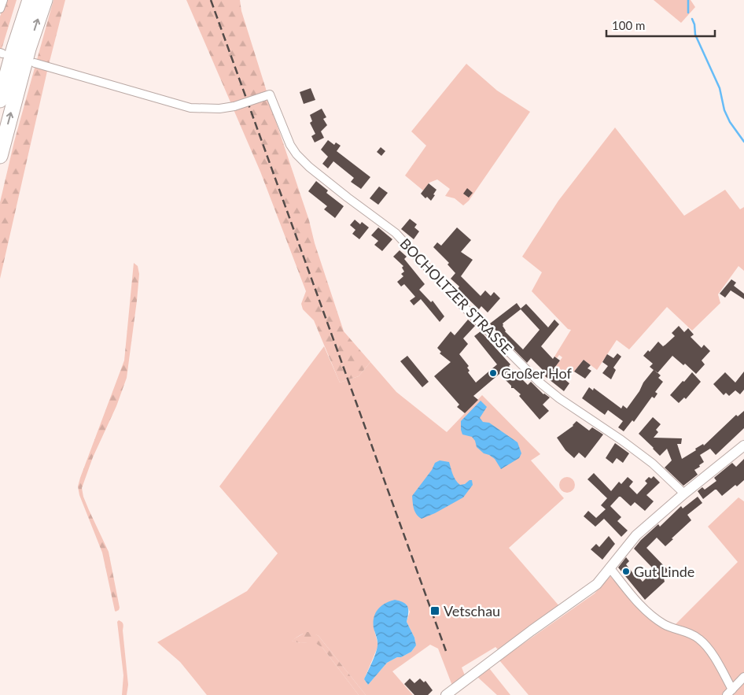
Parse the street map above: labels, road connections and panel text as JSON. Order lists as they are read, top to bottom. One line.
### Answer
{"streets":{"street":["BOCHOLTZER STRASSE"]},"places":{"other":["Großer Hof","Gut Linde"],"transit":["Vetschau"]},"scale_bar":"100 m"}
